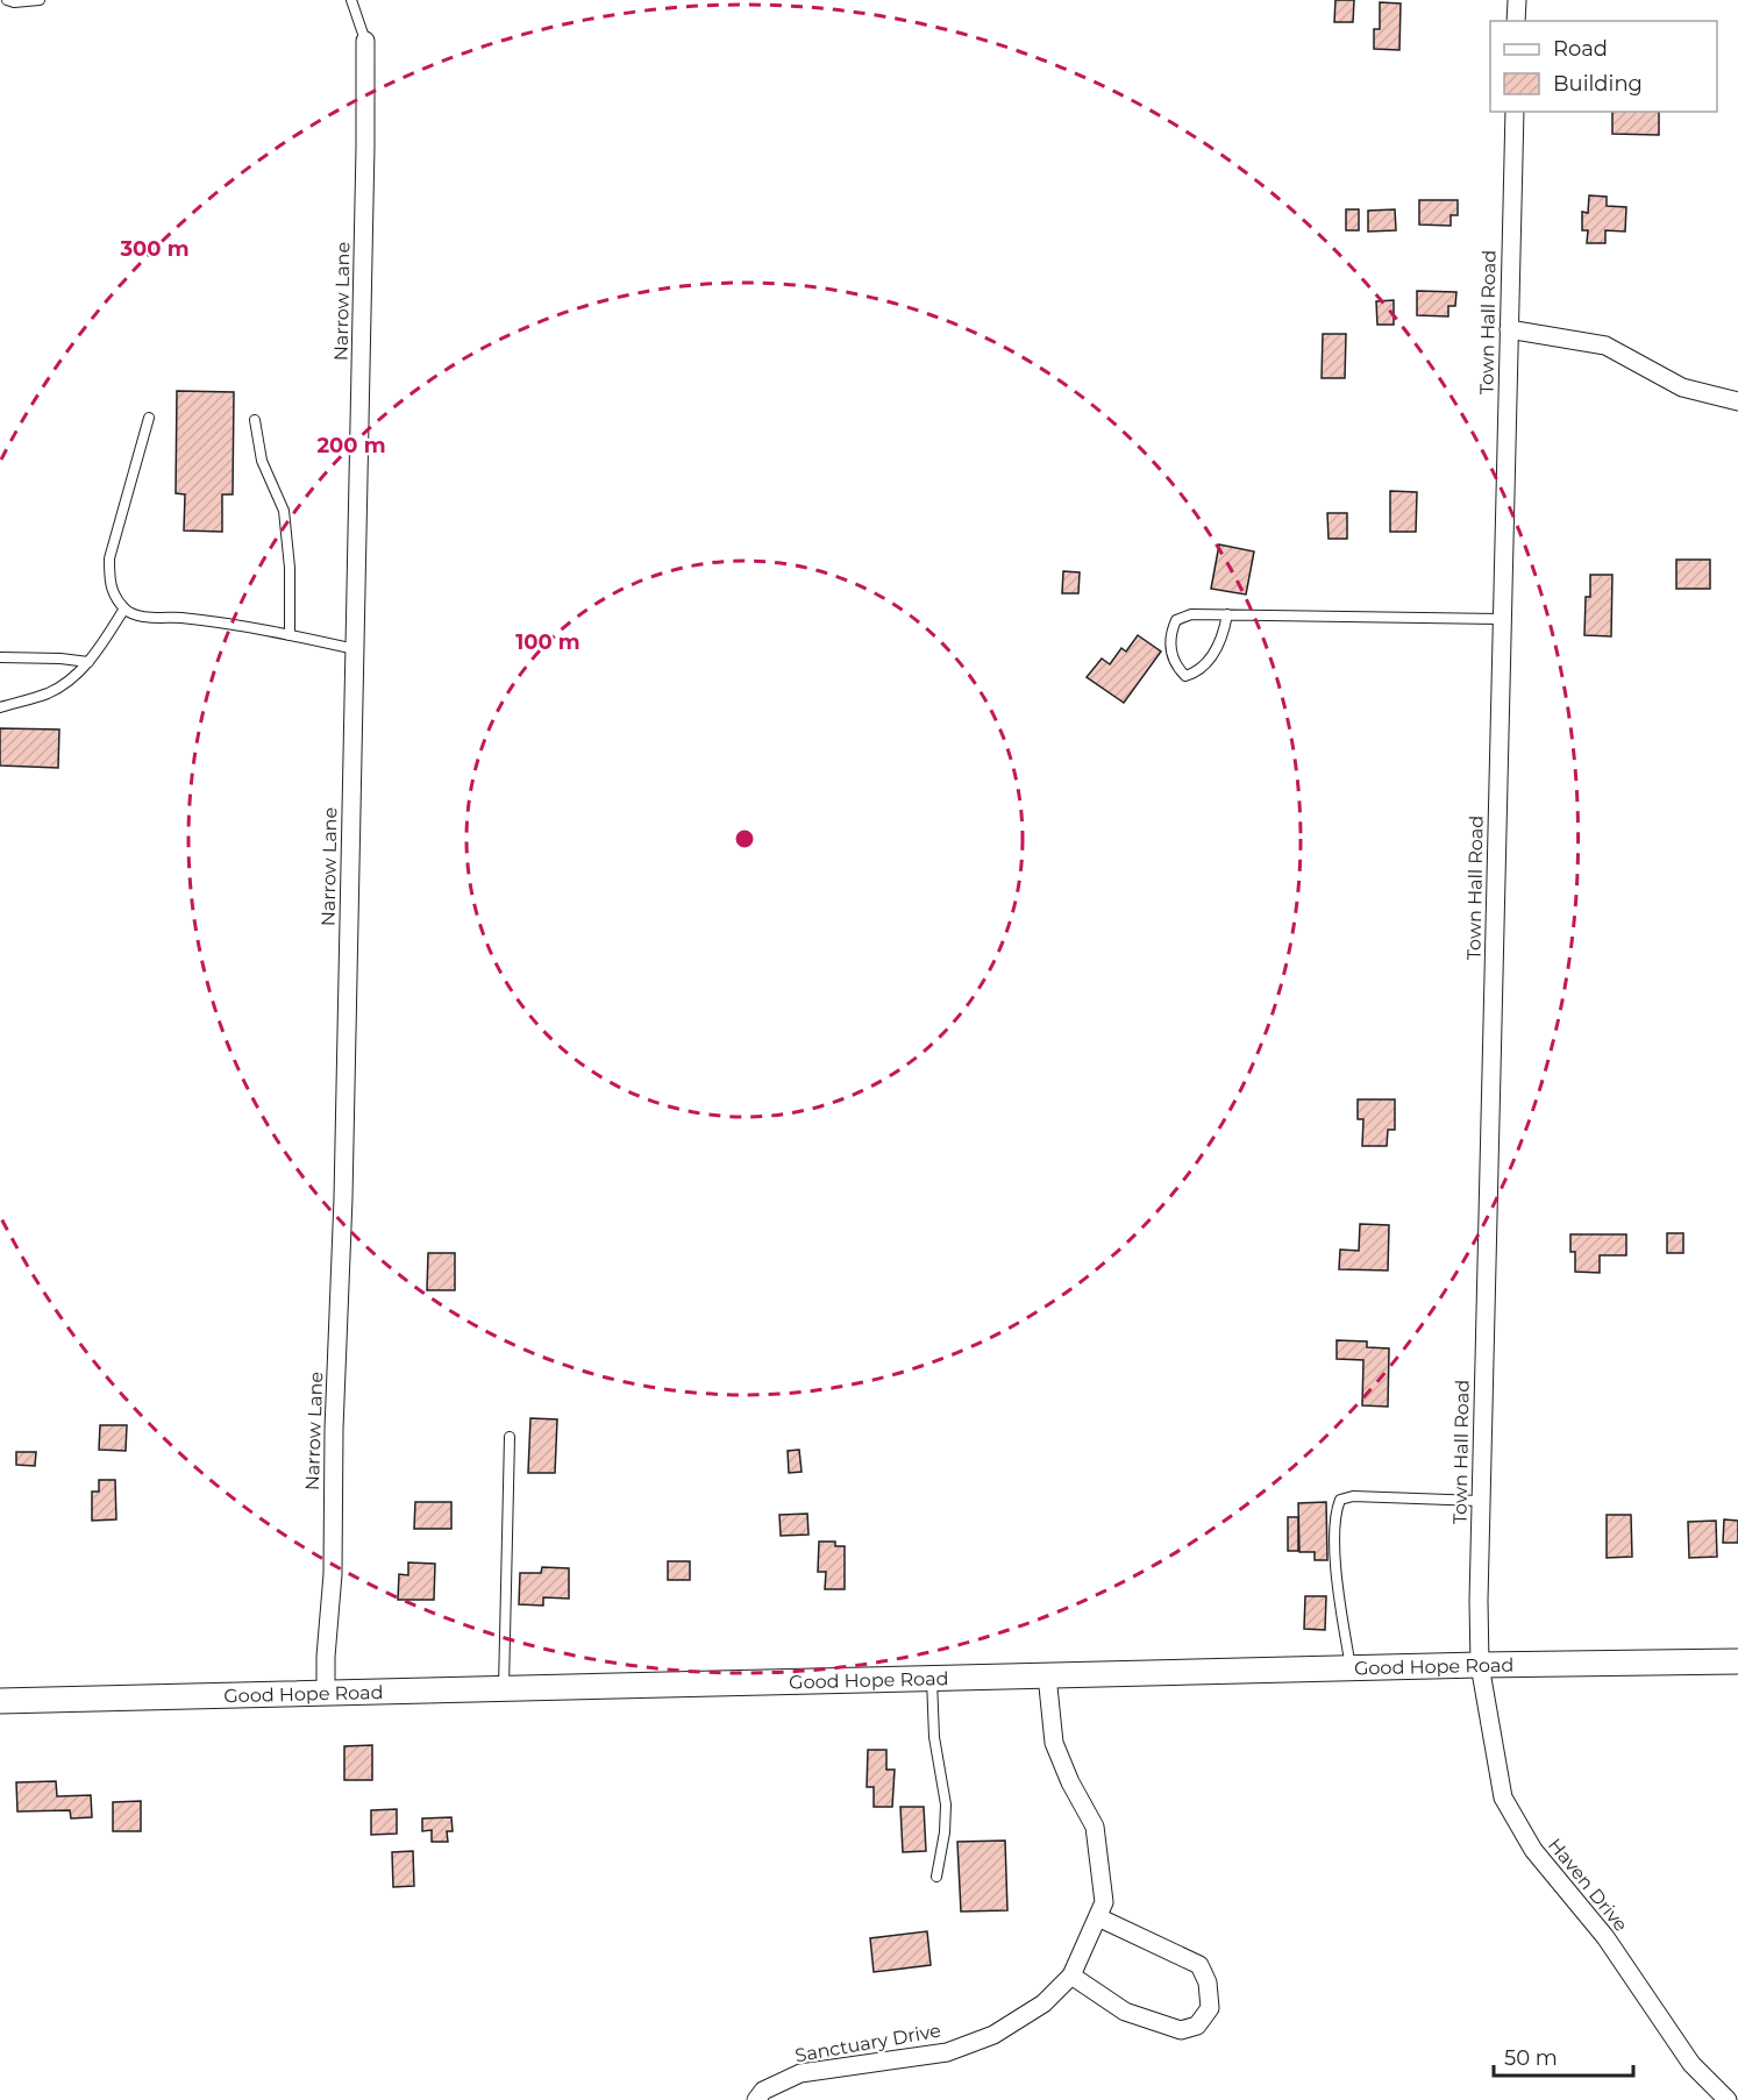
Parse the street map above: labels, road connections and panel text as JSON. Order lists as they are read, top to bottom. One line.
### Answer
{"streets":{"main road":["Good Hope Road"],"street":["Narrow Lane","Town Hall Road","Haven Drive","Sanctuary Drive"]},"crossings":[["Narrow Lane","Good Hope Road"],["Town Hall Road","Good Hope Road"],["Town Hall Road","Haven Drive"],["Good Hope Road","Haven Drive"],["Good Hope Road","Sanctuary Drive"]],"legend":["Road","Building"],"scale_bar":"50 m","rings":["300 m","200 m","100 m"]}
